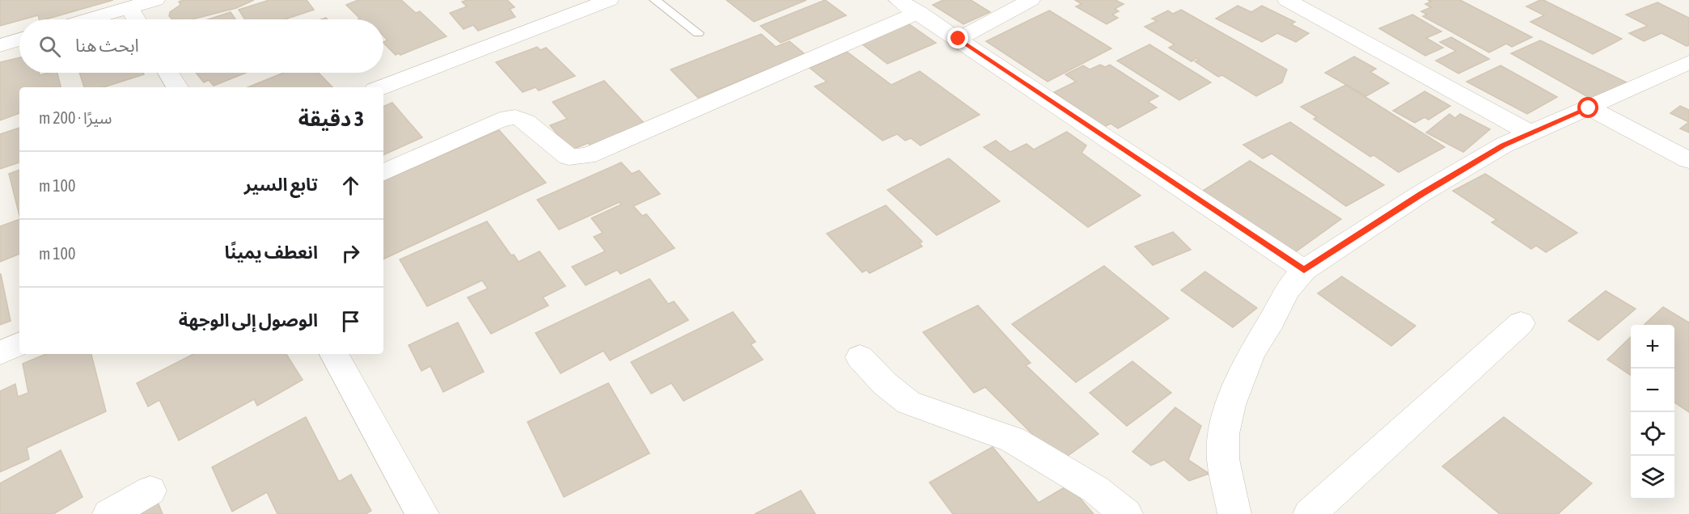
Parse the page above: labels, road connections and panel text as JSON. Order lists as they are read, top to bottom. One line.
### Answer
{"page":{"search":"ابحث هنا","heading":["3 دقيقة","سيرًا · 200 m"],"list":[["تابع السير","100 m"],["انعطف يمينًا","100 m"],"الوصول إلى الوجهة"],"map_buttons":["+","−"]}}
